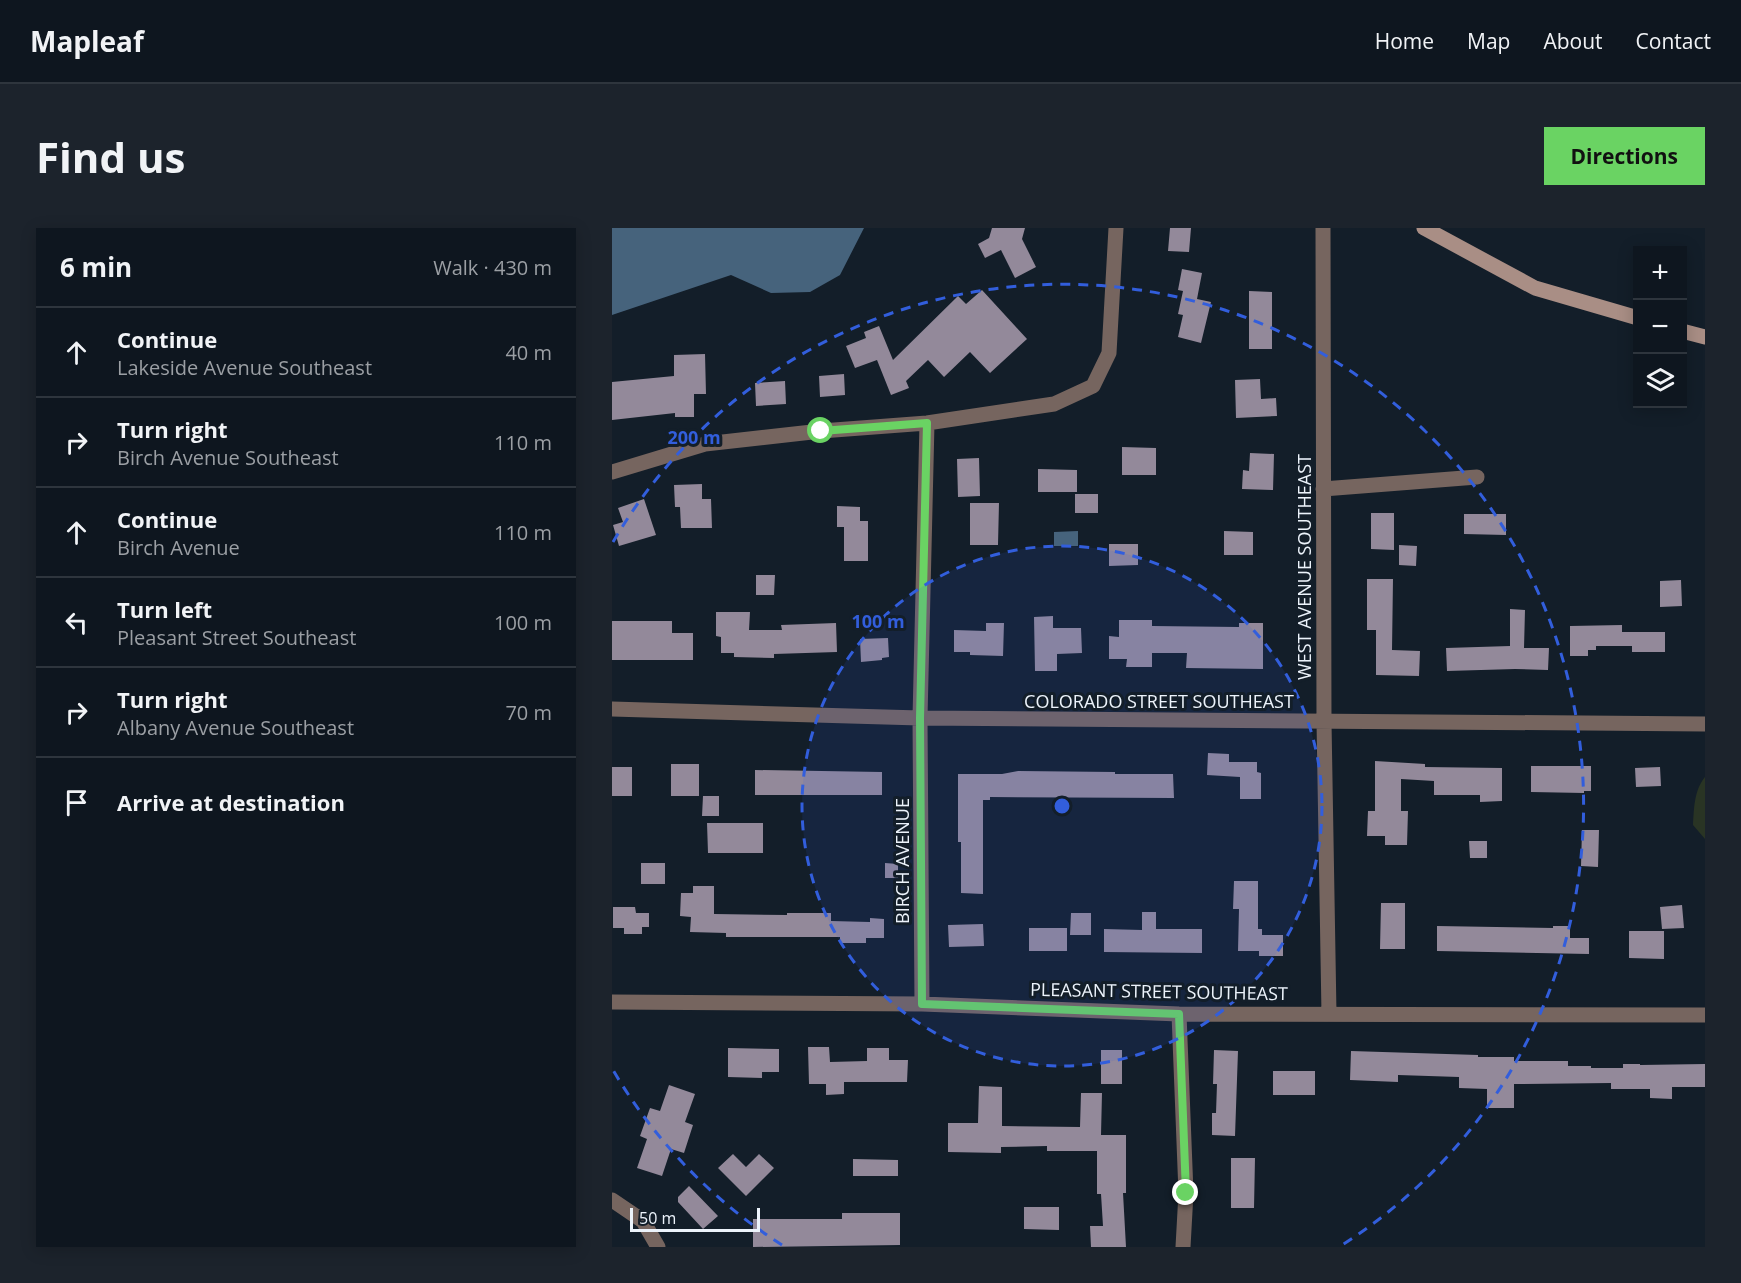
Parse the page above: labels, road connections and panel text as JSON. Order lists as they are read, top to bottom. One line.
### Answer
{"streets":{"street":["WEST AVENUE SOUTHEAST","COLORADO STREET SOUTHEAST","BIRCH AVENUE","PLEASANT STREET SOUTHEAST"]},"crossings":[["WEST AVENUE SOUTHEAST","COLORADO STREET SOUTHEAST"],["WEST AVENUE SOUTHEAST","PLEASANT STREET SOUTHEAST"],["COLORADO STREET SOUTHEAST","BIRCH AVENUE"],["BIRCH AVENUE","PLEASANT STREET SOUTHEAST"]],"scale_bar":"50 m","page":{"header":"Mapleaf","nav":["Home","Map","About","Contact"],"buttons":"Directions","title":"Find us","heading":["6 min","Walk · 430 m"],"map_buttons":["+","−"],"list":[["Continue","Lakeside Avenue Southeast","40 m"],["Turn right","Birch Avenue Southeast","110 m"],["Continue","Birch Avenue","110 m"],["Turn left","Pleasant Street Southeast","100 m"],["Turn right","Albany Avenue Southeast","70 m"],"Arrive at destination"],"scale":"50 m"},"rings":["200 m","100 m"]}
